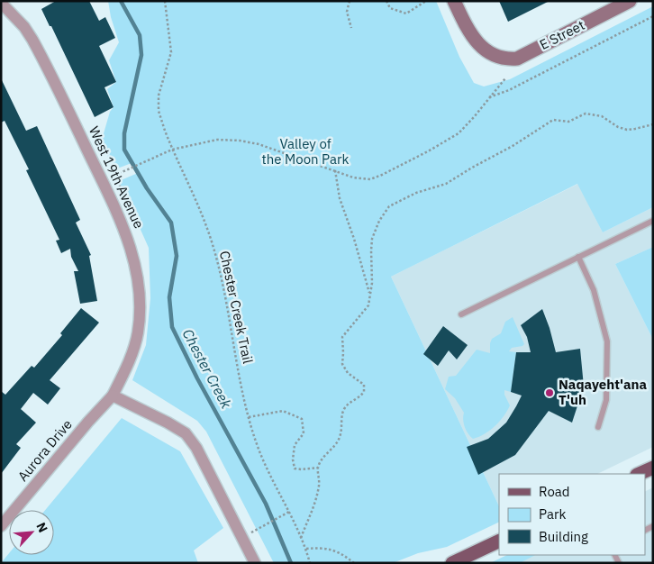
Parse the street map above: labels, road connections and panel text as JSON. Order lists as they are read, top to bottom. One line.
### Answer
{"streets":{"main road":["E Street"],"street":["West 19th Avenue","Aurora Drive"],"path":["Chester Creek Trail"]},"crossings":[["West 19th Avenue","Aurora Drive"]],"water":["Chester Creek"],"parks":["Valley of the Moon Park"],"places":["Naqayeht'ana T'uh"],"legend":["Road","Park","Building"],"north":"top right"}
